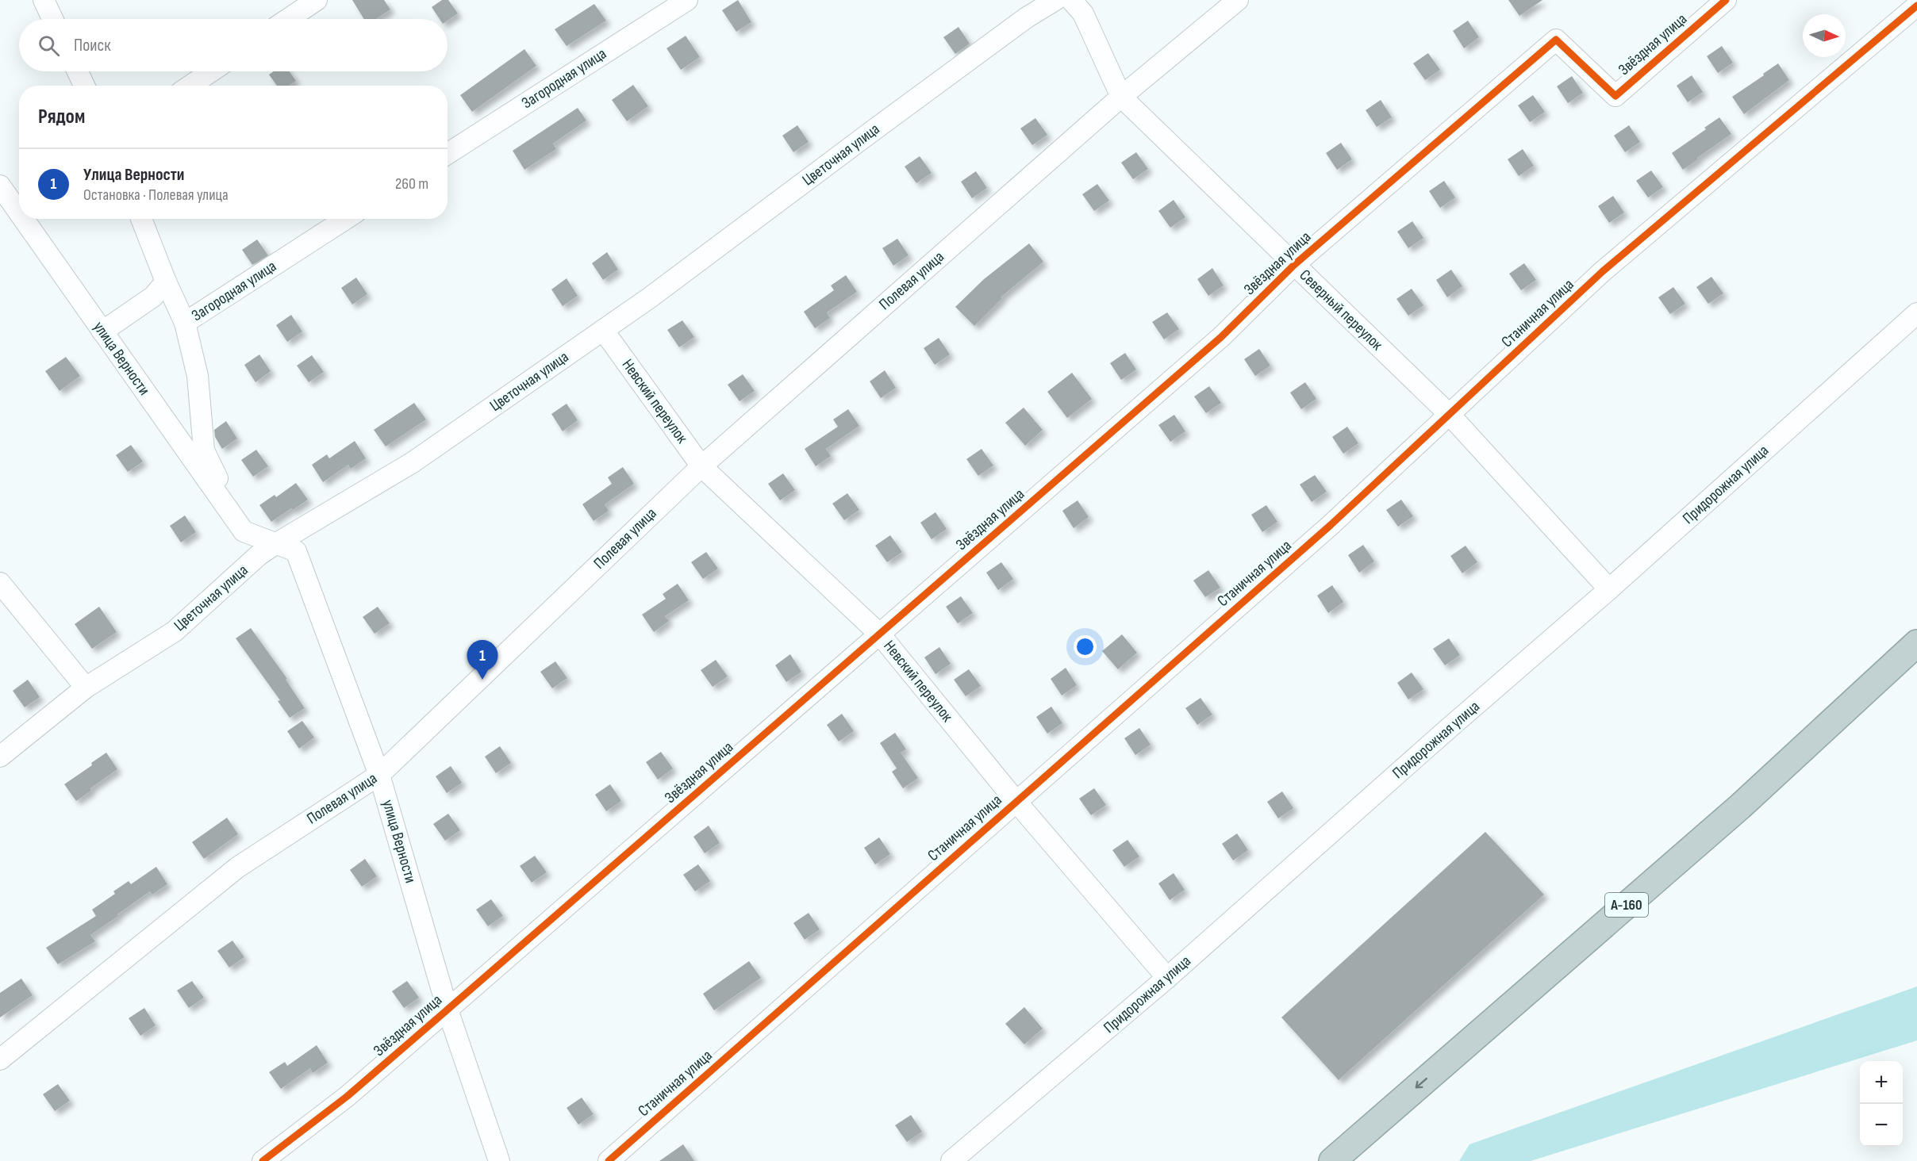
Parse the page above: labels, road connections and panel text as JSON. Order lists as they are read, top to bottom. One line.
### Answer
{"streets":{"highway":["А-160"],"street":["Звёздная улица","Загородная улица","Цветочная улица","Полевая улица","Северный переулок","Станичная улица","улица Верности","Невский переулок","Придорожная улица"]},"crossings":[["Звёздная улица","Северный переулок"],["Звёздная улица","улица Верности"],["Звёздная улица","Невский переулок"],["Цветочная улица","улица Верности"],["Цветочная улица","Невский переулок"],["Полевая улица","Северный переулок"],["Полевая улица","улица Верности"],["Полевая улица","Невский переулок"],["Северный переулок","Станичная улица"],["Северный переулок","Придорожная улица"],["Станичная улица","Невский переулок"],["Невский переулок","Придорожная улица"]],"north":"right","page":{"search":"Поиск","heading":"Рядом","list":[{"mark":"1","name":"Улица Верности","note":"Остановка · Полевая улица","value":"260 m"}],"pins":"1","map_buttons":["+","−"]}}
